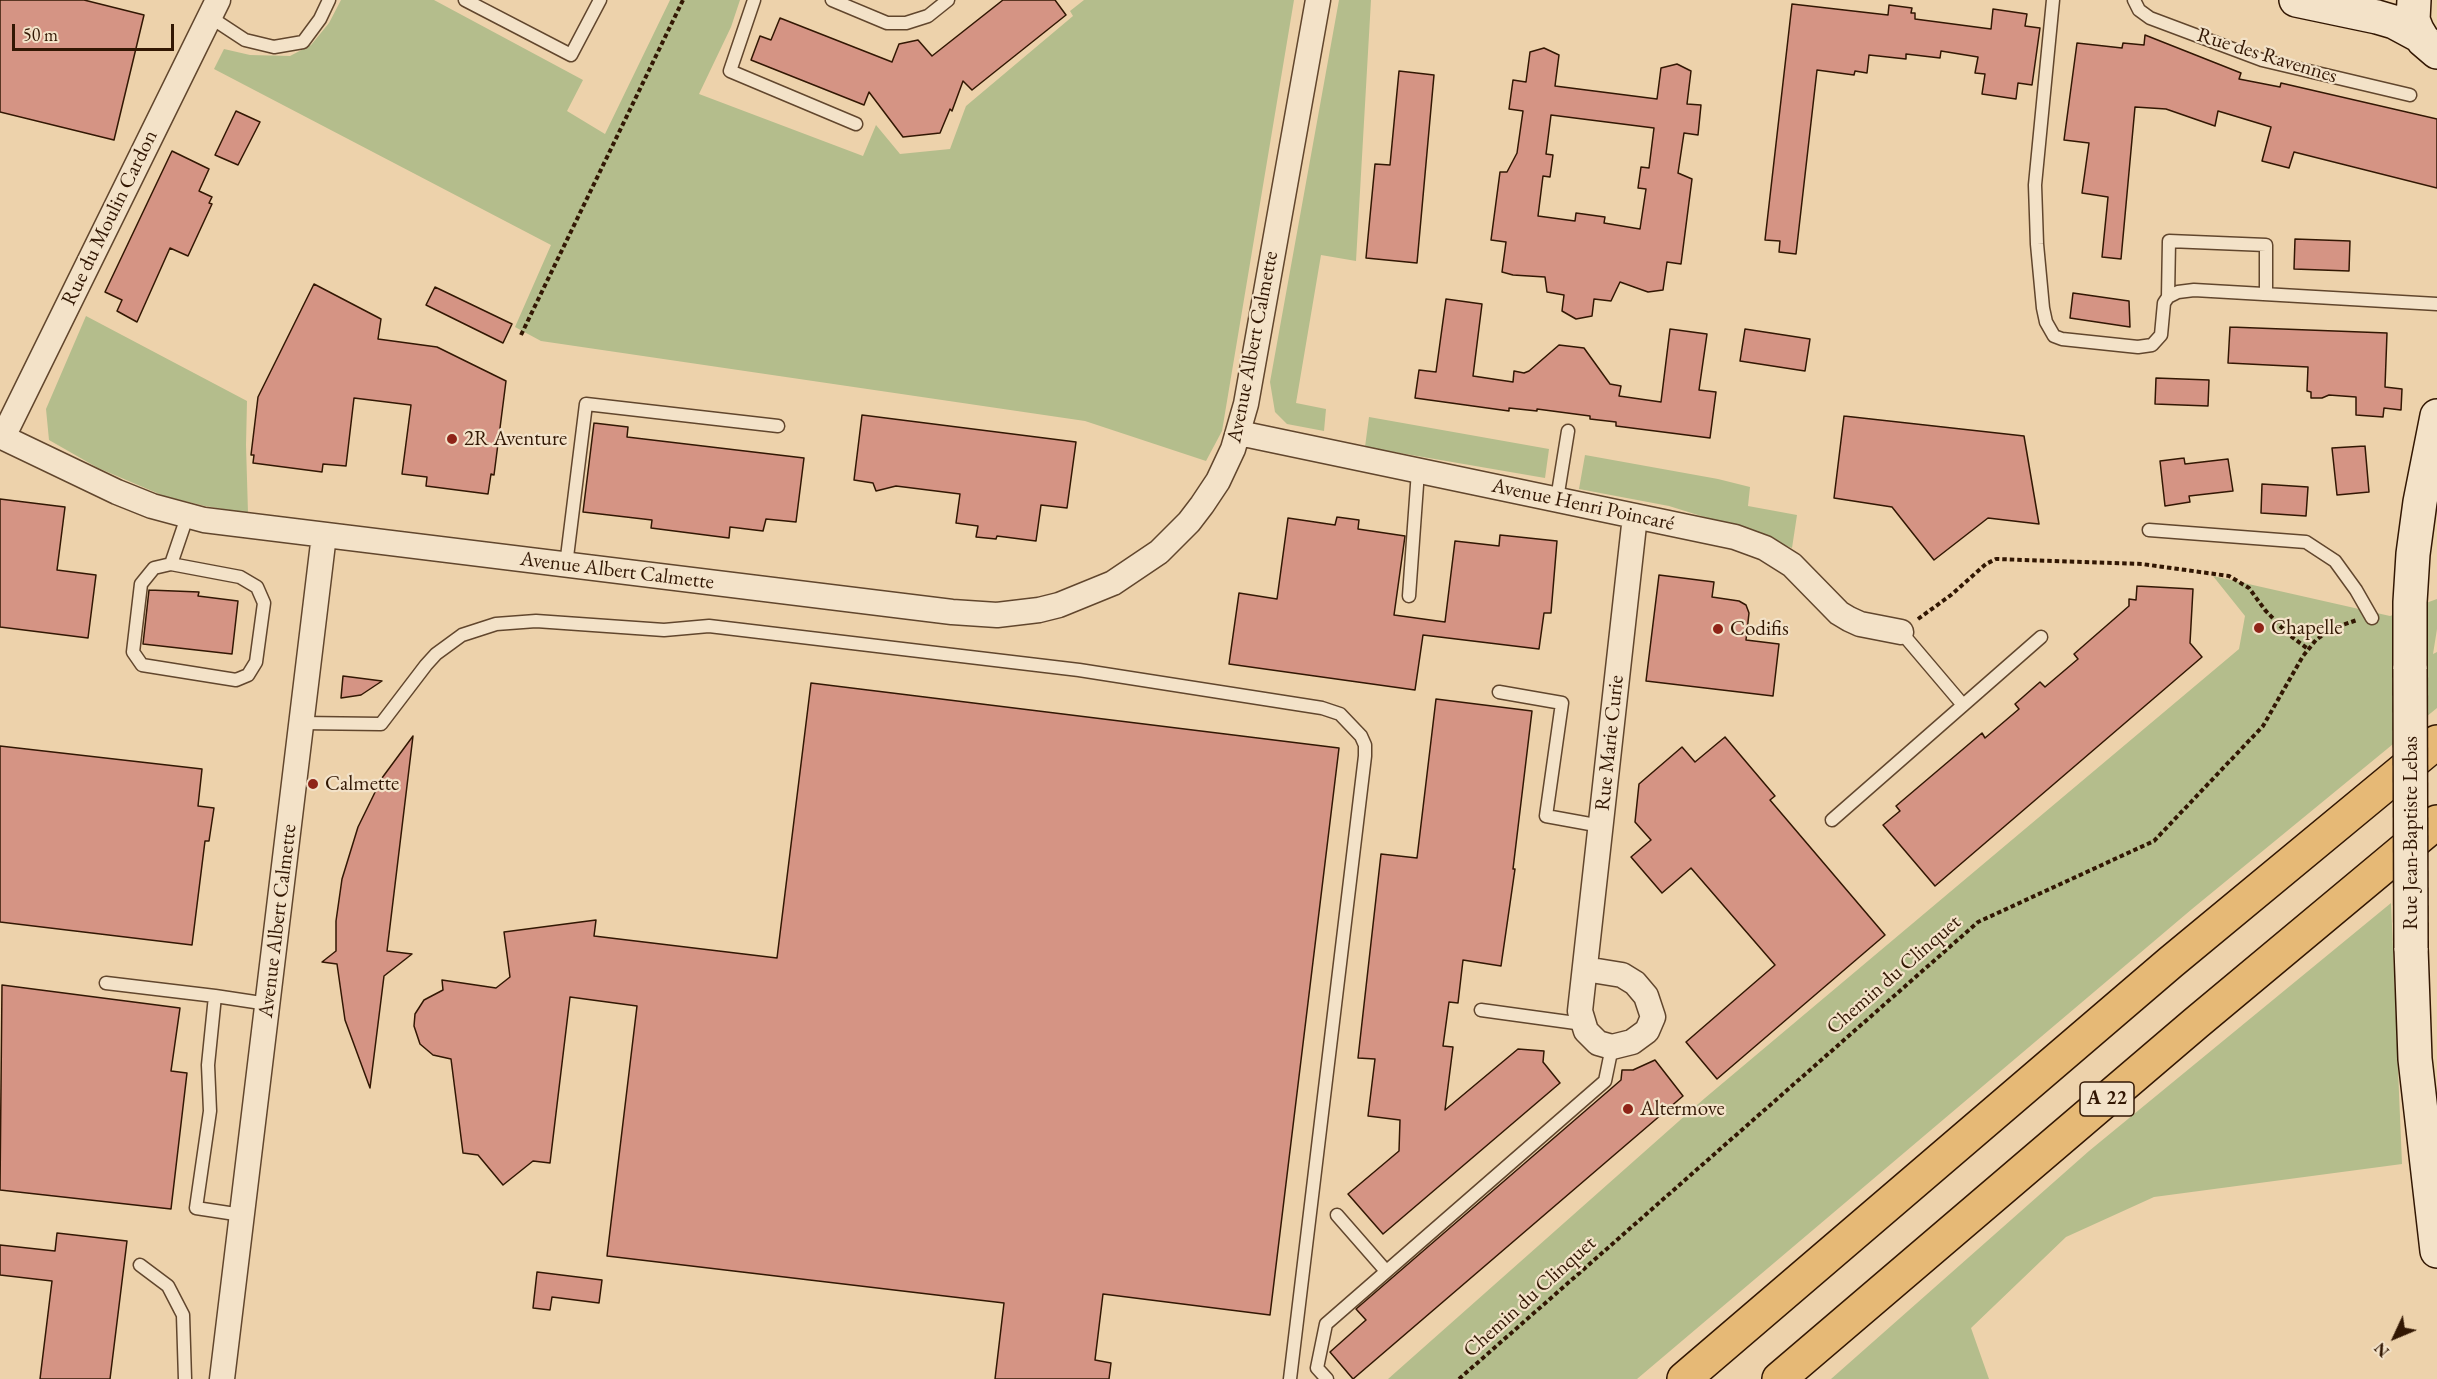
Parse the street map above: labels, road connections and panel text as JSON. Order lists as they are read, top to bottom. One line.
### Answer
{"streets":{"highway":["A 22"],"main road":["Rue Jean-Baptiste Lebas"],"street":["Rue du Moulin Cardon","Avenue Albert Calmette","Avenue Henri Poincaré","Rue Marie Curie"],"lane":["Rue des Ravennes"],"path":["Chemin du Clinquet"]},"crossings":[["Avenue Albert Calmette","Avenue Henri Poincaré"],["Avenue Henri Poincaré","Rue Marie Curie"]],"places":["2R Aventure","Chapelle","Codifis","Calmette","Altermove"],"scale_bar":"50 m","north":"bottom left"}
